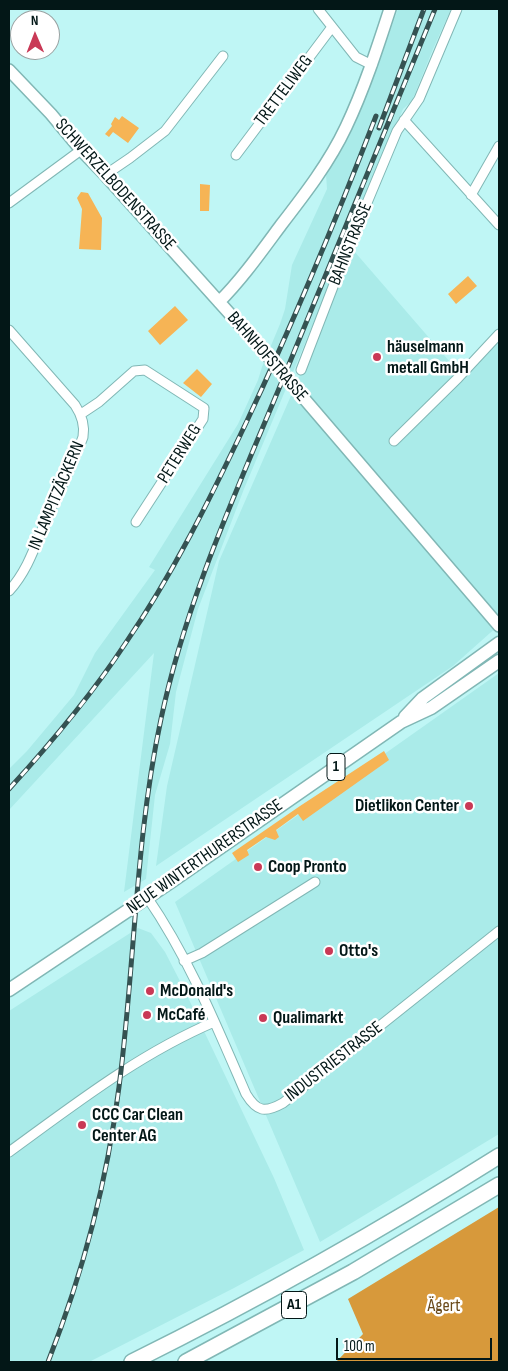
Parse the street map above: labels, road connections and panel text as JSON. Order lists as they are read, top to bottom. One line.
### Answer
{"streets":{"highway":["A1"],"main road":["1","NEUE WINTERTHURERSTRASSE"],"street":["TRETTELIWEG","SCHWERZELBODENSTRASSE","BAHNSTRASSE","BAHNHOFSTRASSE","PETERWEG","IN LAMPITZÄCKERN","INDUSTRIESTRASSE"]},"crossings":[["SCHWERZELBODENSTRASSE","BAHNHOFSTRASSE"],["PETERWEG","IN LAMPITZÄCKERN"],["NEUE WINTERTHURERSTRASSE","INDUSTRIESTRASSE"]],"parks":["Ägert"],"places":["häuselmann metall GmbH","Dietlikon Center","Coop Pronto","Otto's","McDonald's","McCafé","Qualimarkt","CCC Car Clean Center AG"],"scale_bar":"100 m","north":"top"}
